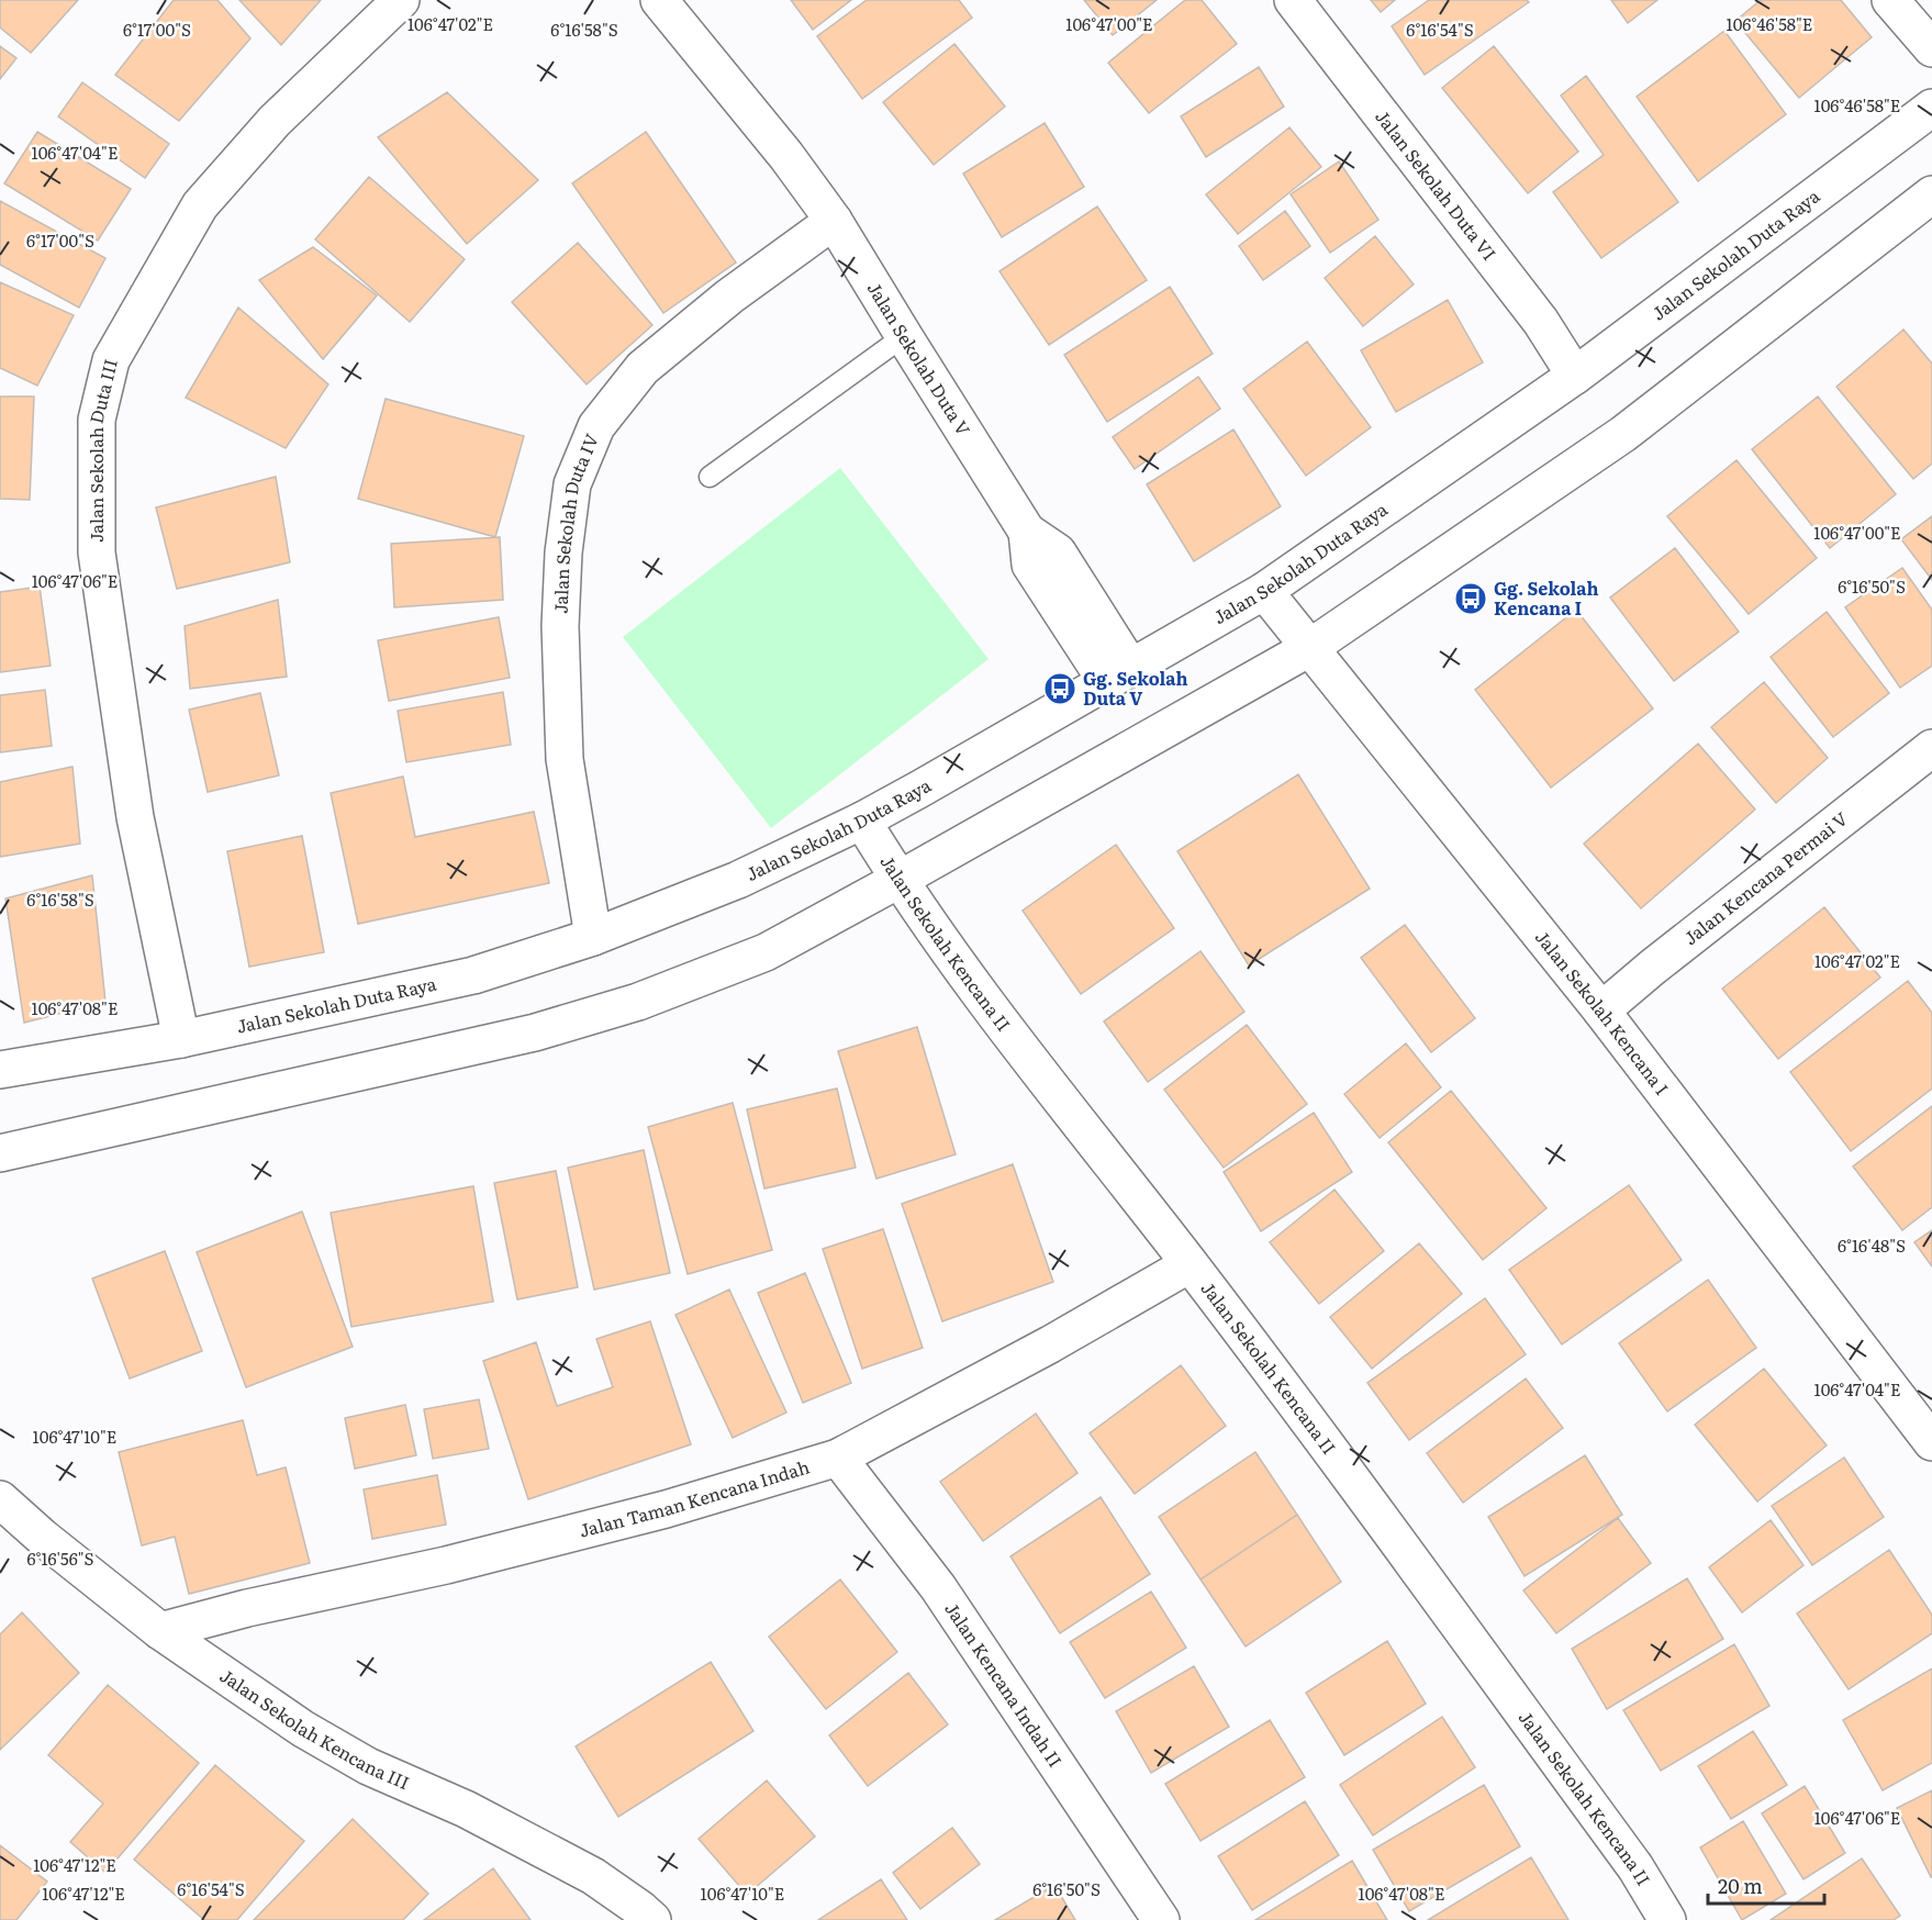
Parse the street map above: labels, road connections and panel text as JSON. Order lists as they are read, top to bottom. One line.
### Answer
{"streets":{"street":["Jalan Sekolah Duta VI","Jalan Sekolah Duta Raya","Jalan Sekolah Duta V","Jalan Sekolah Duta III","Jalan Sekolah Duta IV","Jalan Kencana Permai V","Jalan Sekolah Kencana II","Jalan Sekolah Kencana I","Jalan Taman Kencana Indah","Jalan Kencana Indah II","Jalan Sekolah Kencana III"]},"crossings":[["Jalan Sekolah Duta VI","Jalan Sekolah Duta Raya"],["Jalan Sekolah Duta Raya","Jalan Sekolah Duta V"],["Jalan Sekolah Duta Raya","Jalan Sekolah Duta III"],["Jalan Sekolah Duta Raya","Jalan Sekolah Duta IV"],["Jalan Sekolah Duta Raya","Jalan Sekolah Kencana II"],["Jalan Sekolah Duta Raya","Jalan Sekolah Kencana I"],["Jalan Sekolah Duta V","Jalan Sekolah Duta IV"],["Jalan Kencana Permai V","Jalan Sekolah Kencana I"],["Jalan Sekolah Kencana II","Jalan Taman Kencana Indah"],["Jalan Taman Kencana Indah","Jalan Kencana Indah II"],["Jalan Taman Kencana Indah","Jalan Sekolah Kencana III"]],"places":{"bus stop":["Gg. Sekolah Kencana I","Gg. Sekolah Duta V"]},"scale_bar":"20 m","coordinates":["106°47'02\"E","106°47'00\"E","106°46'58\"E","6°17'00\"S","6°16'58\"S","6°16'54\"S","106°47'04\"E","106°47'06\"E","6°16'50\"S","106°47'08\"E","6°16'48\"S","106°47'10\"E","6°16'56\"S","106°47'12\"E"]}
